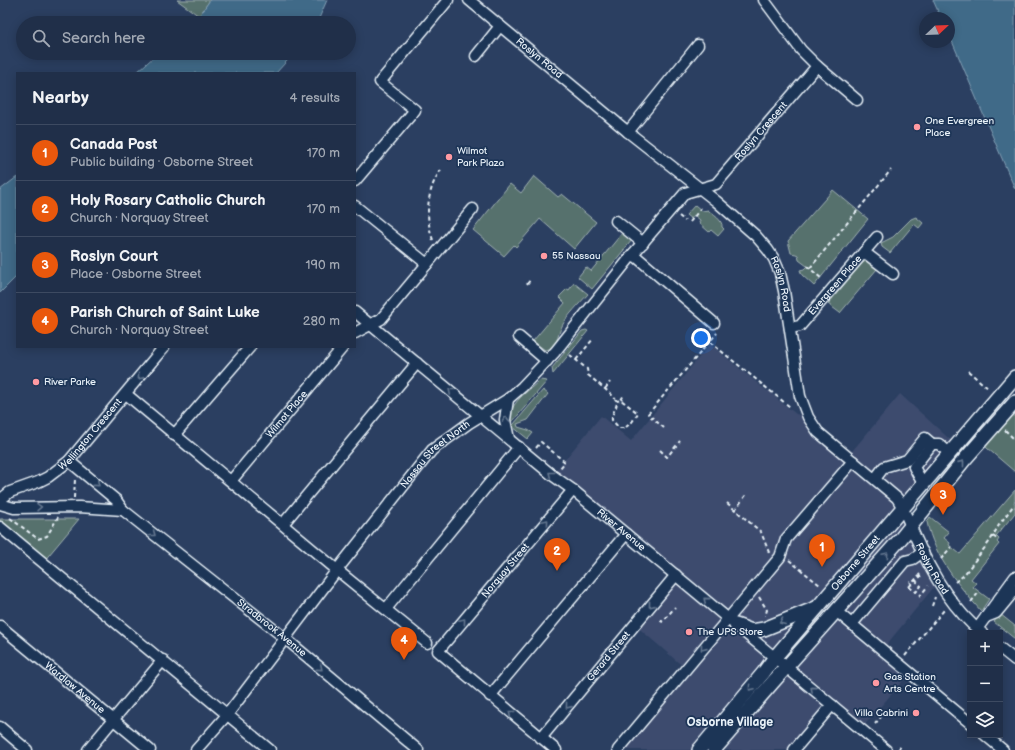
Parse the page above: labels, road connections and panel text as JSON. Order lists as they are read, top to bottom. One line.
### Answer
{"streets":{"main road":["Osborne Street"],"street":["Roslyn Road","Roslyn Crescent","Evergreen Place","Wilmot Place","Wellington Crescent","Nassau Street North","River Avenue","Norquay Street","Stradbrook Avenue","Gerard Street","Wardlaw Avenue"]},"crossings":[["Roslyn Road","Roslyn Crescent"],["Roslyn Road","Evergreen Place"],["Roslyn Road","Nassau Street North"],["Roslyn Road","Osborne Street"],["Roslyn Crescent","Nassau Street North"],["Wellington Crescent","Stradbrook Avenue"],["Nassau Street North","River Avenue"],["Nassau Street North","Stradbrook Avenue"],["River Avenue","Osborne Street"],["River Avenue","Norquay Street"],["River Avenue","Gerard Street"]],"one_way":["River Avenue"],"districts":["Osborne Village"],"places":["One Evergreen Place","Wilmot Park Plaza","55 Nassau","River Parke","The UPS Store","Gas Station Arts Centre","Villa Cabrini"],"north":"top right","page":{"search":"Search here","heading":["Nearby","4 results"],"list":[{"mark":"1","name":"Canada Post","note":"Public building · Osborne Street","value":"170 m"},{"mark":"2","name":"Holy Rosary Catholic Church","note":"Church · Norquay Street","value":"170 m"},{"mark":"3","name":"Roslyn Court","note":"Place · Osborne Street","value":"190 m"},{"mark":"4","name":"Parish Church of Saint Luke","note":"Church · Norquay Street","value":"280 m"}],"pins":["3","1","2","4"],"map_buttons":["+","−"]}}
